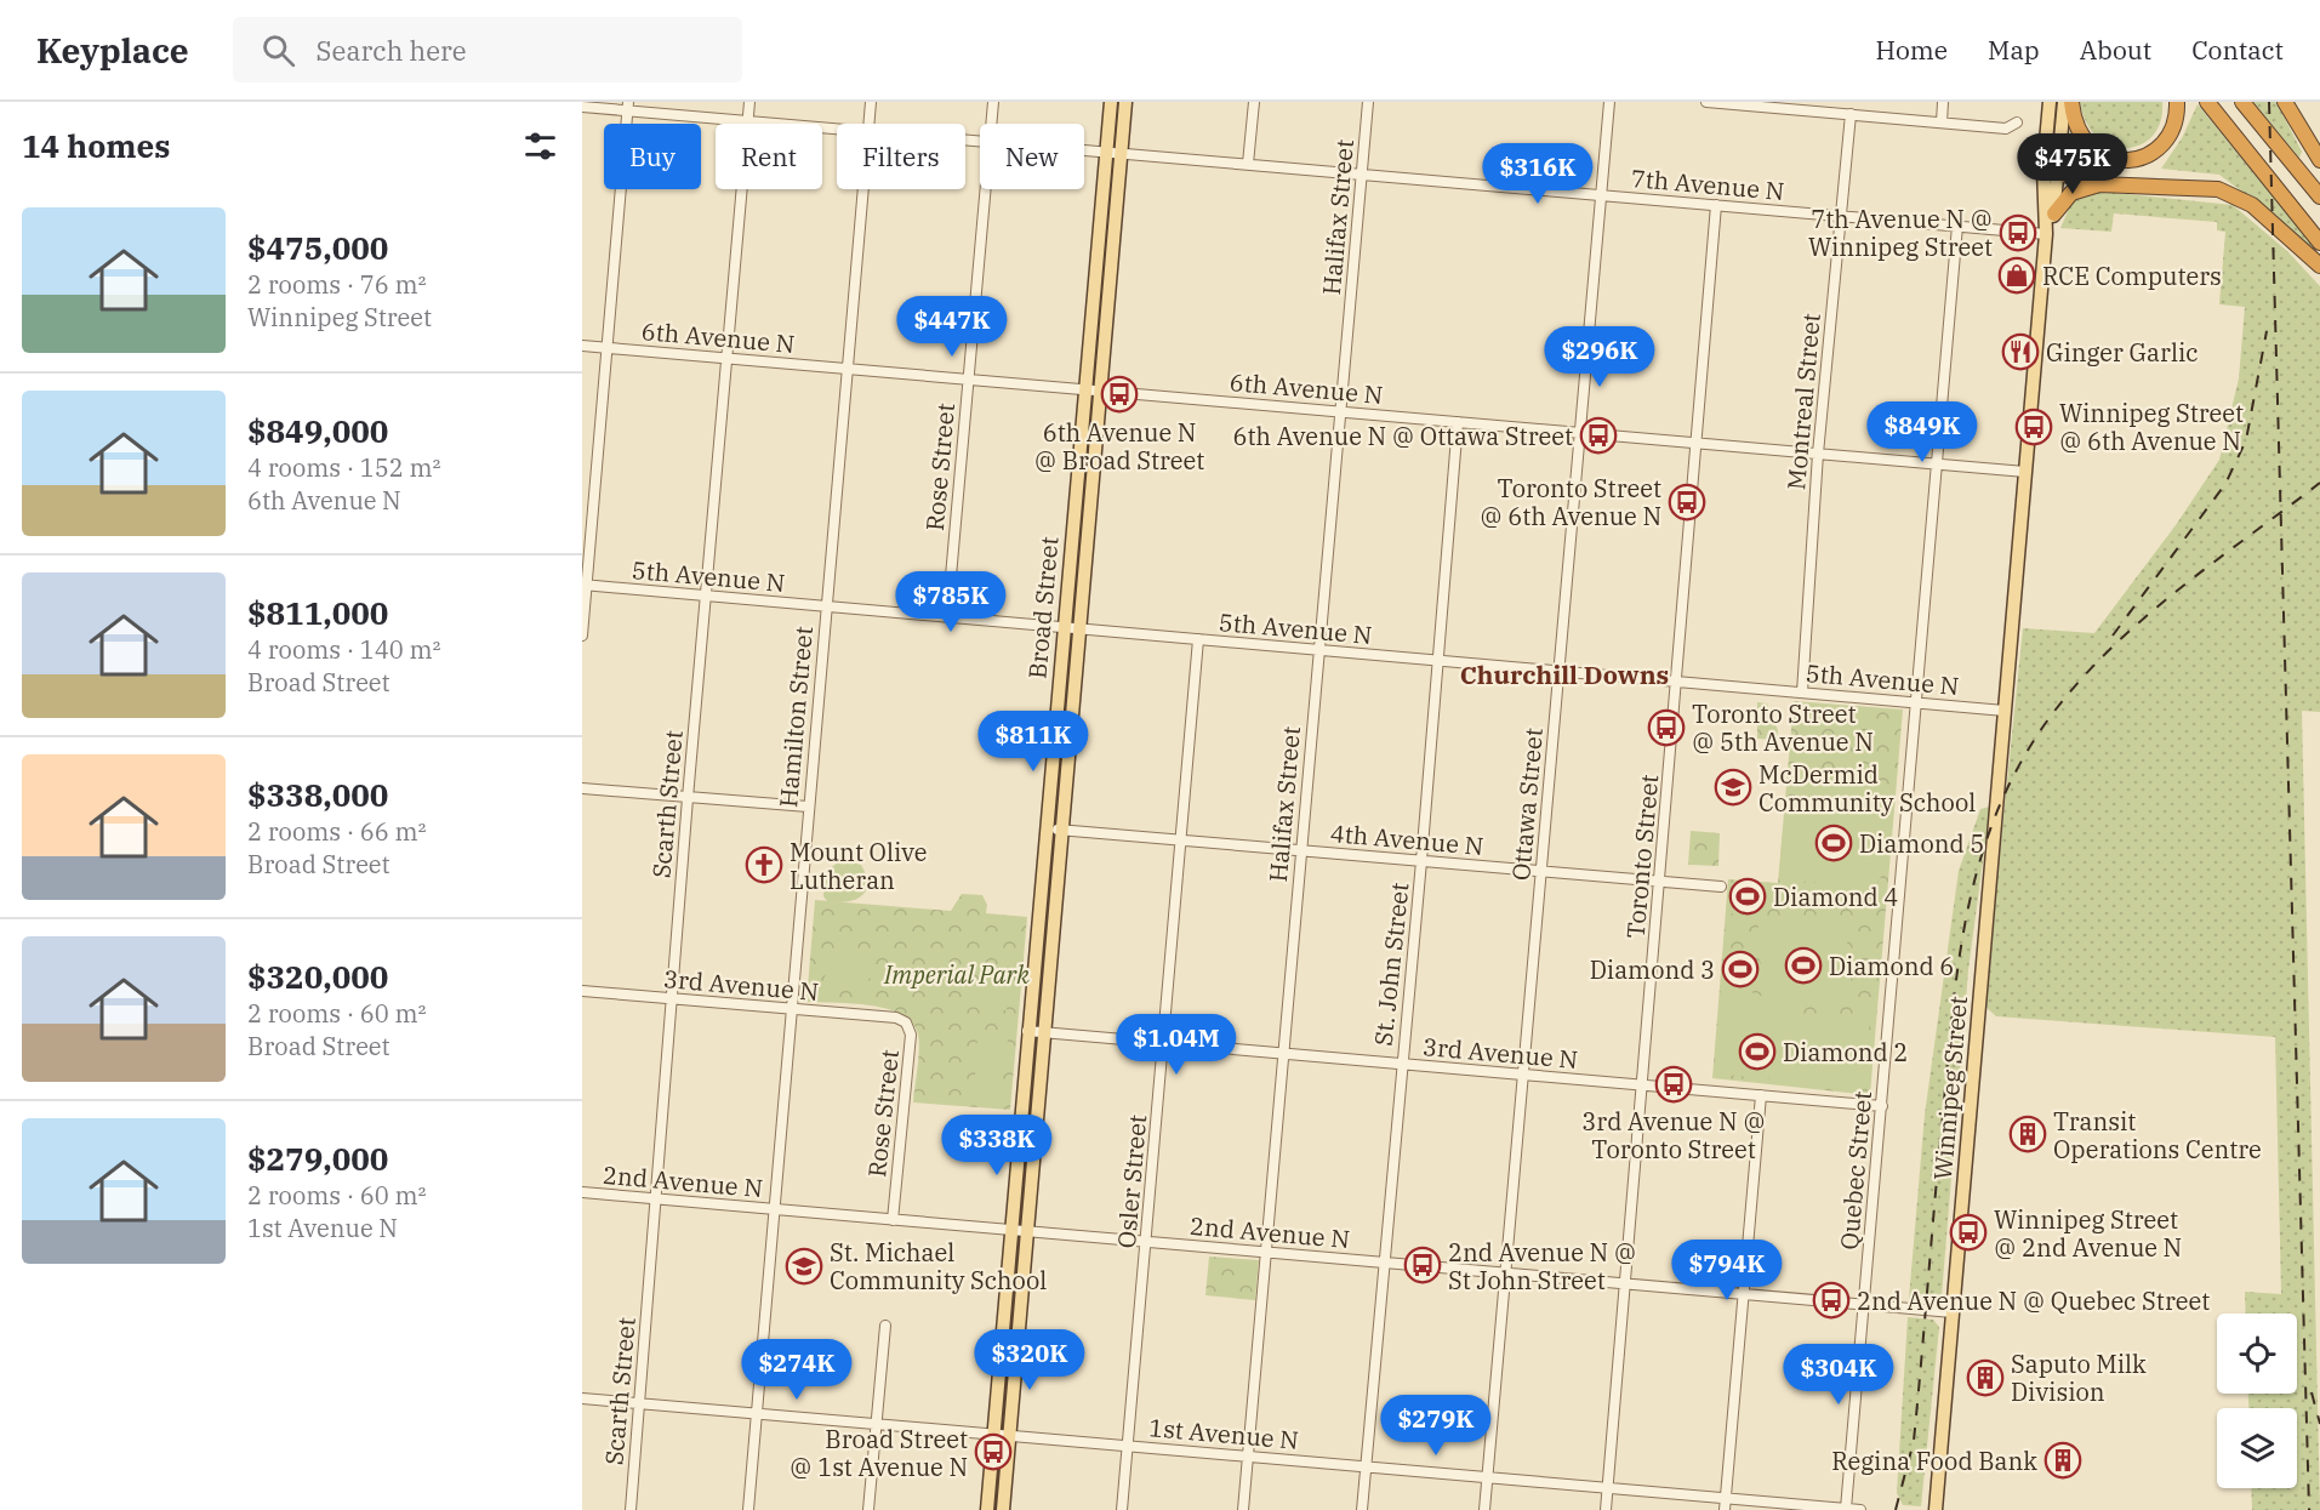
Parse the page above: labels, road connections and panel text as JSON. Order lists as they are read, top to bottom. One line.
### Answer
{"streets":{"main road":["Broad Street","Winnipeg Street"],"street":["7th Avenue N","Halifax Street","6th Avenue N","Montreal Street","Rose Street","5th Avenue N","Hamilton Street","Scarth Street","Ottawa Street","4th Avenue N","Toronto Street","St. John Street","3rd Avenue N","Quebec Street","2nd Avenue N","Osler Street","1st Avenue N"]},"crossings":[["7th Avenue N","Halifax Street"],["7th Avenue N","Montreal Street"],["7th Avenue N","Broad Street"],["7th Avenue N","Scarth Street"],["7th Avenue N","Ottawa Street"],["7th Avenue N","Toronto Street"],["7th Avenue N","Winnipeg Street"],["7th Avenue N","Quebec Street"],["Halifax Street","6th Avenue N"],["Halifax Street","5th Avenue N"],["Halifax Street","4th Avenue N"],["Halifax Street","3rd Avenue N"],["Halifax Street","2nd Avenue N"],["Halifax Street","1st Avenue N"],["6th Avenue N","Montreal Street"],["6th Avenue N","Rose Street"],["6th Avenue N","Broad Street"],["6th Avenue N","Hamilton Street"],["6th Avenue N","Scarth Street"],["6th Avenue N","Ottawa Street"],["6th Avenue N","Toronto Street"],["6th Avenue N","St. John Street"],["6th Avenue N","Winnipeg Street"],["6th Avenue N","Quebec Street"],["Montreal Street","5th Avenue N"],["Rose Street","5th Avenue N"],["Rose Street","3rd Avenue N"],["Rose Street","2nd Avenue N"],["5th Avenue N","Broad Street"],["5th Avenue N","Hamilton Street"],["5th Avenue N","Scarth Street"],["5th Avenue N","Ottawa Street"],["5th Avenue N","Toronto Street"],["5th Avenue N","St. John Street"],["5th Avenue N","Winnipeg Street"],["5th Avenue N","Quebec Street"],["5th Avenue N","Osler Street"],["Broad Street","4th Avenue N"],["Broad Street","3rd Avenue N"],["Broad Street","2nd Avenue N"],["Broad Street","1st Avenue N"],["Hamilton Street","3rd Avenue N"],["Hamilton Street","2nd Avenue N"],["Hamilton Street","1st Avenue N"],["Scarth Street","3rd Avenue N"],["Scarth Street","2nd Avenue N"],["Scarth Street","1st Avenue N"],["Ottawa Street","4th Avenue N"],["Ottawa Street","3rd Avenue N"],["Ottawa Street","2nd Avenue N"],["Ottawa Street","1st Avenue N"],["4th Avenue N","Toronto Street"],["4th Avenue N","St. John Street"],["4th Avenue N","Osler Street"],["Toronto Street","3rd Avenue N"],["Toronto Street","2nd Avenue N"],["Toronto Street","1st Avenue N"],["St. John Street","3rd Avenue N"],["St. John Street","2nd Avenue N"],["St. John Street","1st Avenue N"],["3rd Avenue N","Quebec Street"],["3rd Avenue N","Osler Street"],["Winnipeg Street","2nd Avenue N"],["Quebec Street","2nd Avenue N"],["Quebec Street","1st Avenue N"],["2nd Avenue N","Osler Street"],["Osler Street","1st Avenue N"]],"districts":["Churchill Downs"],"parks":["Imperial Park"],"places":{"bus stop":["7th Avenue N @ Winnipeg Street","6th Avenue N @ Broad Street","Winnipeg Street @ 6th Avenue N","6th Avenue N @ Ottawa Street","Toronto Street @ 6th Avenue N","Toronto Street @ 5th Avenue N","3rd Avenue N @ Toronto Street","Winnipeg Street @ 2nd Avenue N","2nd Avenue N @ St John Street","2nd Avenue N @ Quebec Street","Broad Street @ 1st Avenue N"],"shop":["RCE Computers"],"restaurant":["Ginger Garlic"],"school or university":["McDermid Community School","St. Michael Community School"],"sports":["Diamond 5","Diamond 4","Diamond 6","Diamond 3","Diamond 2"],"church":["Mount Olive Lutheran"],"building":["Transit Operations Centre","Saputo Milk Division","Regina Food Bank"]},"page":{"header":"Keyplace","search":"Search here","nav":["Home","Map","About","Contact"],"heading":"14 homes","chip":["Buy","Rent","Filters","New"],"price":["$475K","$316K","$447K","$296K","$849K","$785K","$811K","$1.04M","$338K","$794K","$320K","$274K","$304K","$279K"],"list":[{"name":"$475,000","note":"2 rooms · 76 m² · Winnipeg Street"},{"name":"$849,000","note":"4 rooms · 152 m² · 6th Avenue N"},{"name":"$811,000","note":"4 rooms · 140 m² · Broad Street"},{"name":"$338,000","note":"2 rooms · 66 m² · Broad Street"},{"name":"$320,000","note":"2 rooms · 60 m² · Broad Street"},{"name":"$279,000","note":"2 rooms · 60 m² · 1st Avenue N"}]}}
